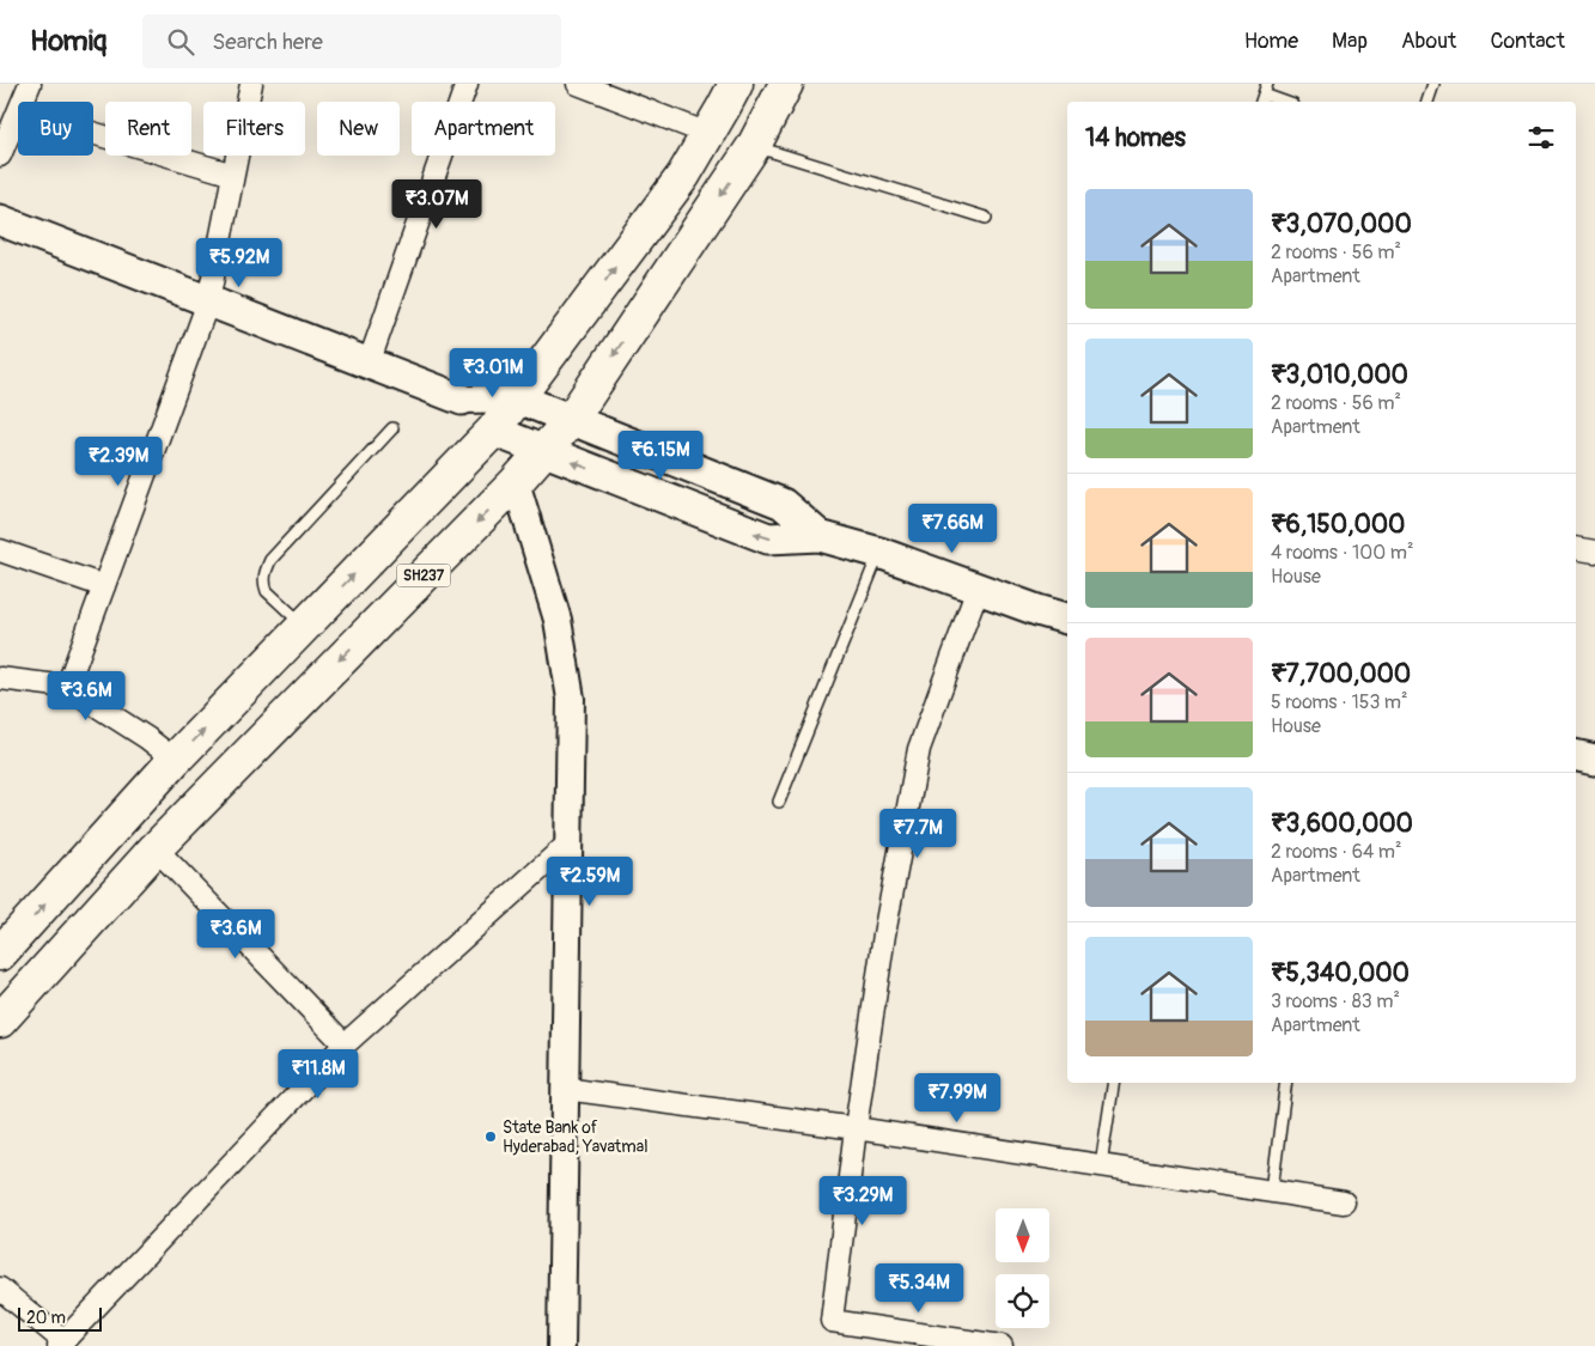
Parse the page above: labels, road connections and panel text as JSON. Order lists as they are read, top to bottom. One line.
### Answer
{"streets":{"main road":["SH237"]},"places":["State Bank of Hyderabad, Yavatmal"],"scale_bar":"20 m","north":"bottom","page":{"header":"Homiq","search":"Search here","nav":["Home","Map","About","Contact"],"chip":["Buy","Rent","Filters","New","Apartment"],"heading":"14 homes","list":[{"name":"₹3,070,000","note":"2 rooms · 56 m² · Apartment"},{"name":"₹3,010,000","note":"2 rooms · 56 m² · Apartment"},{"name":"₹6,150,000","note":"4 rooms · 100 m² · House"},{"name":"₹7,700,000","note":"5 rooms · 153 m² · House"},{"name":"₹3,600,000","note":"2 rooms · 64 m² · Apartment"},{"name":"₹5,340,000","note":"3 rooms · 83 m² · Apartment"}],"price":["₹3.07M","₹5.92M","₹3.01M","₹6.15M","₹2.39M","₹7.66M","₹3.6M","₹7.7M","₹2.59M","₹3.6M","₹11.8M","₹7.99M","₹3.29M","₹5.34M"],"scale":"20 m"}}
